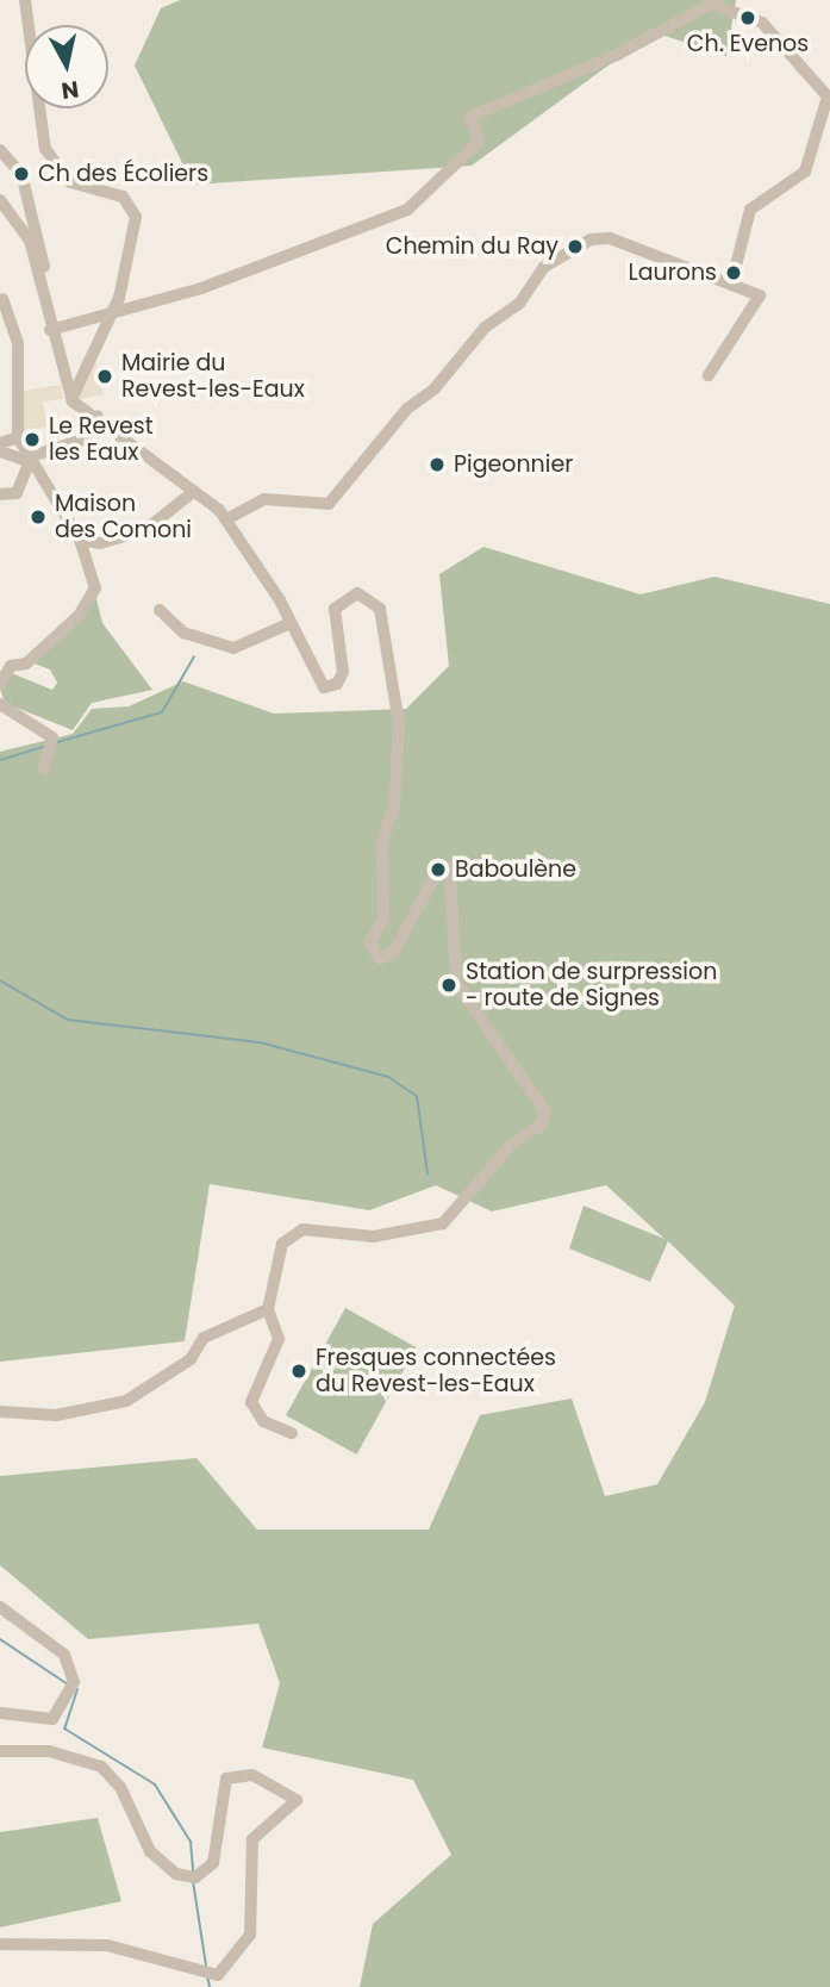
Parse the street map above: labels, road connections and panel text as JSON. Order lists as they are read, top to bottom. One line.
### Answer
{"places":["Ch. Evenos","Ch des Écoliers","Chemin du Ray","Laurons","Mairie du Revest-les-Eaux","Le Revest les Eaux","Pigeonnier","Maison des Comoni","Baboulène","Station de surpression - route de Signes","Fresques connectées du Revest-les-Eaux"],"north":"bottom"}
